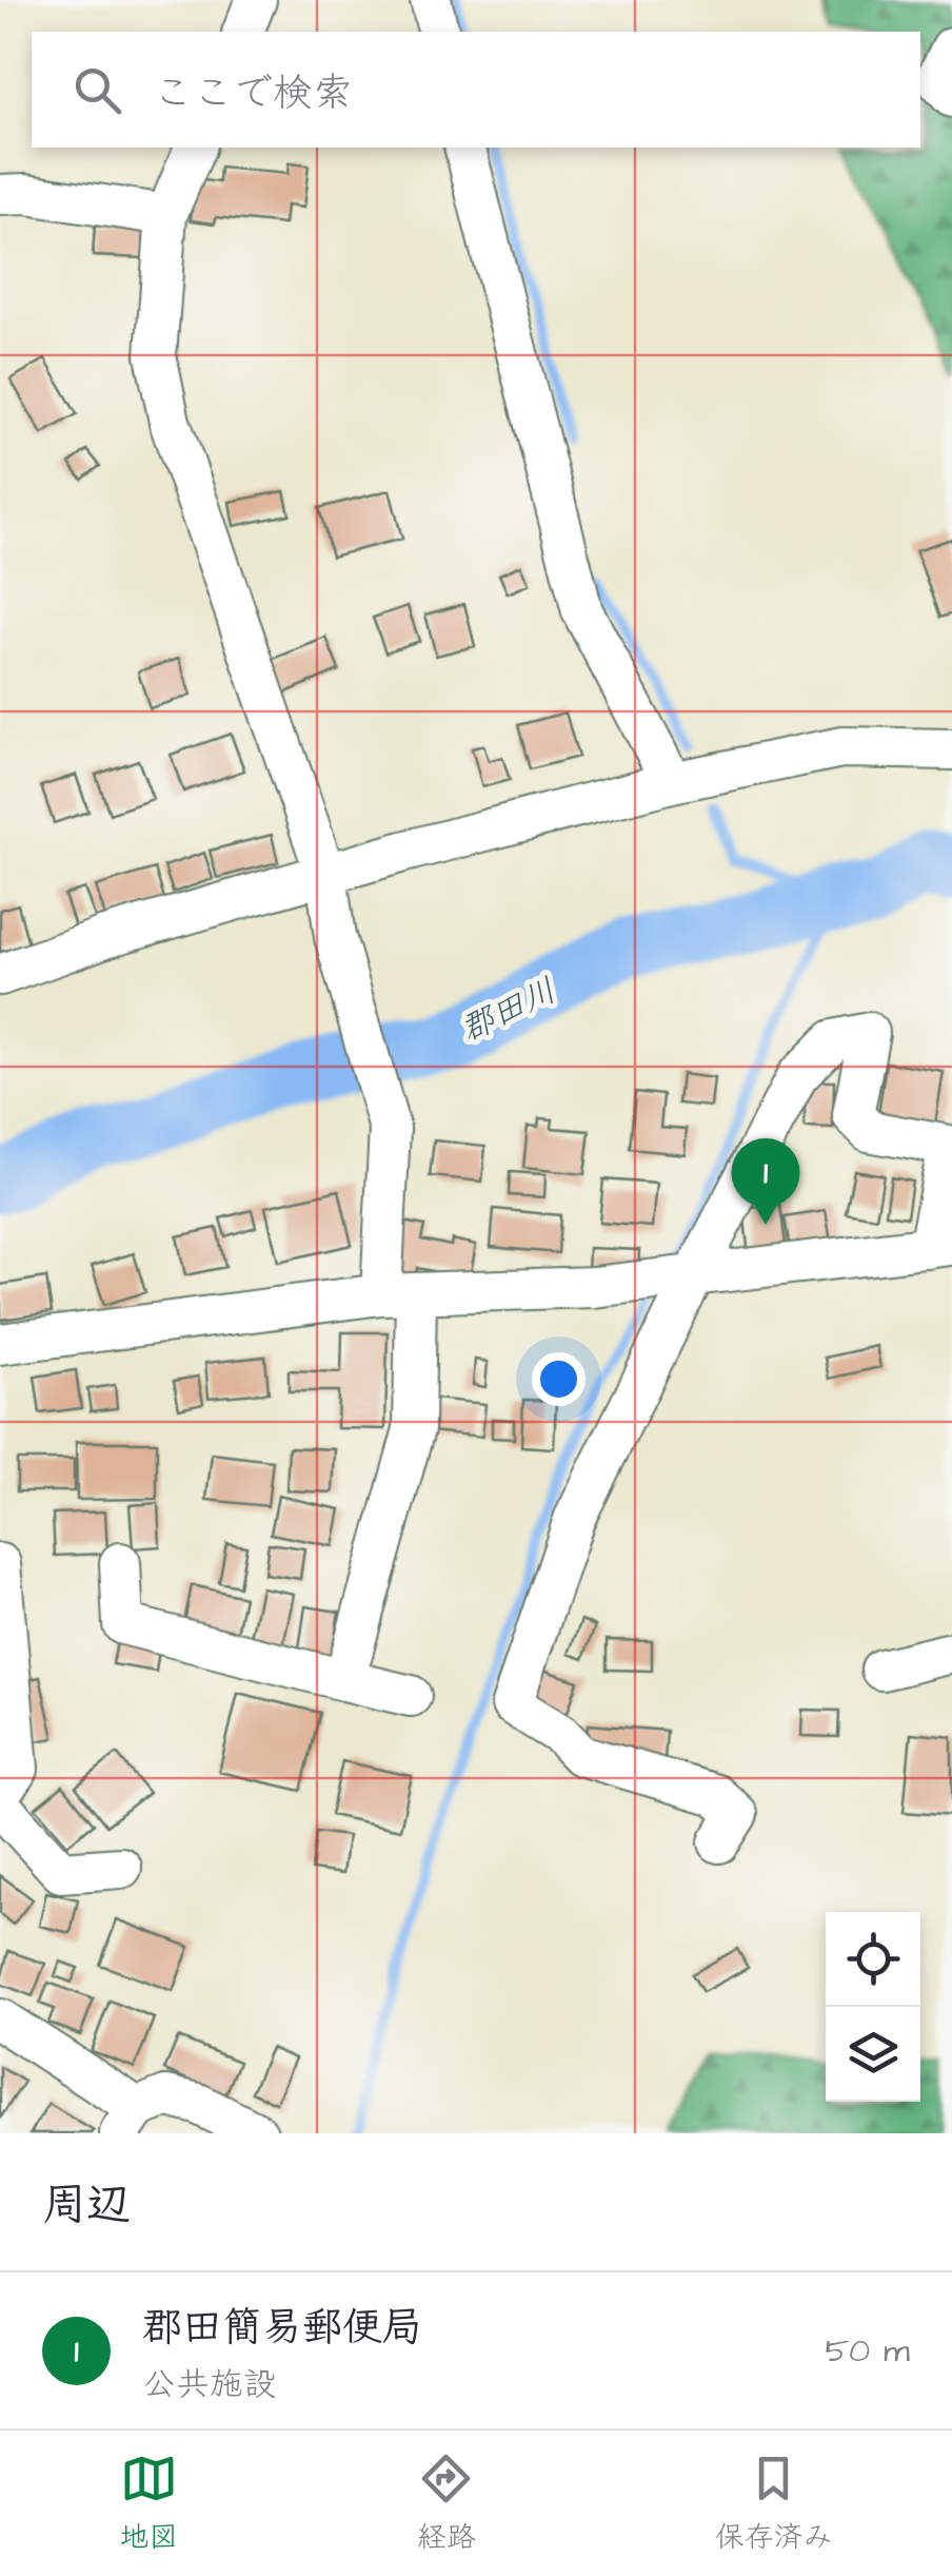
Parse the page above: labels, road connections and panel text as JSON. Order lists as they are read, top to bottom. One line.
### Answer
{"water":["郡田川"],"page":{"search":"ここで検索","pins":"1","heading":"周辺","list":[{"mark":"1","name":"郡田簡易郵便局","note":"公共施設","value":"50 m"}],"nav":["地図","経路","保存済み"]}}
